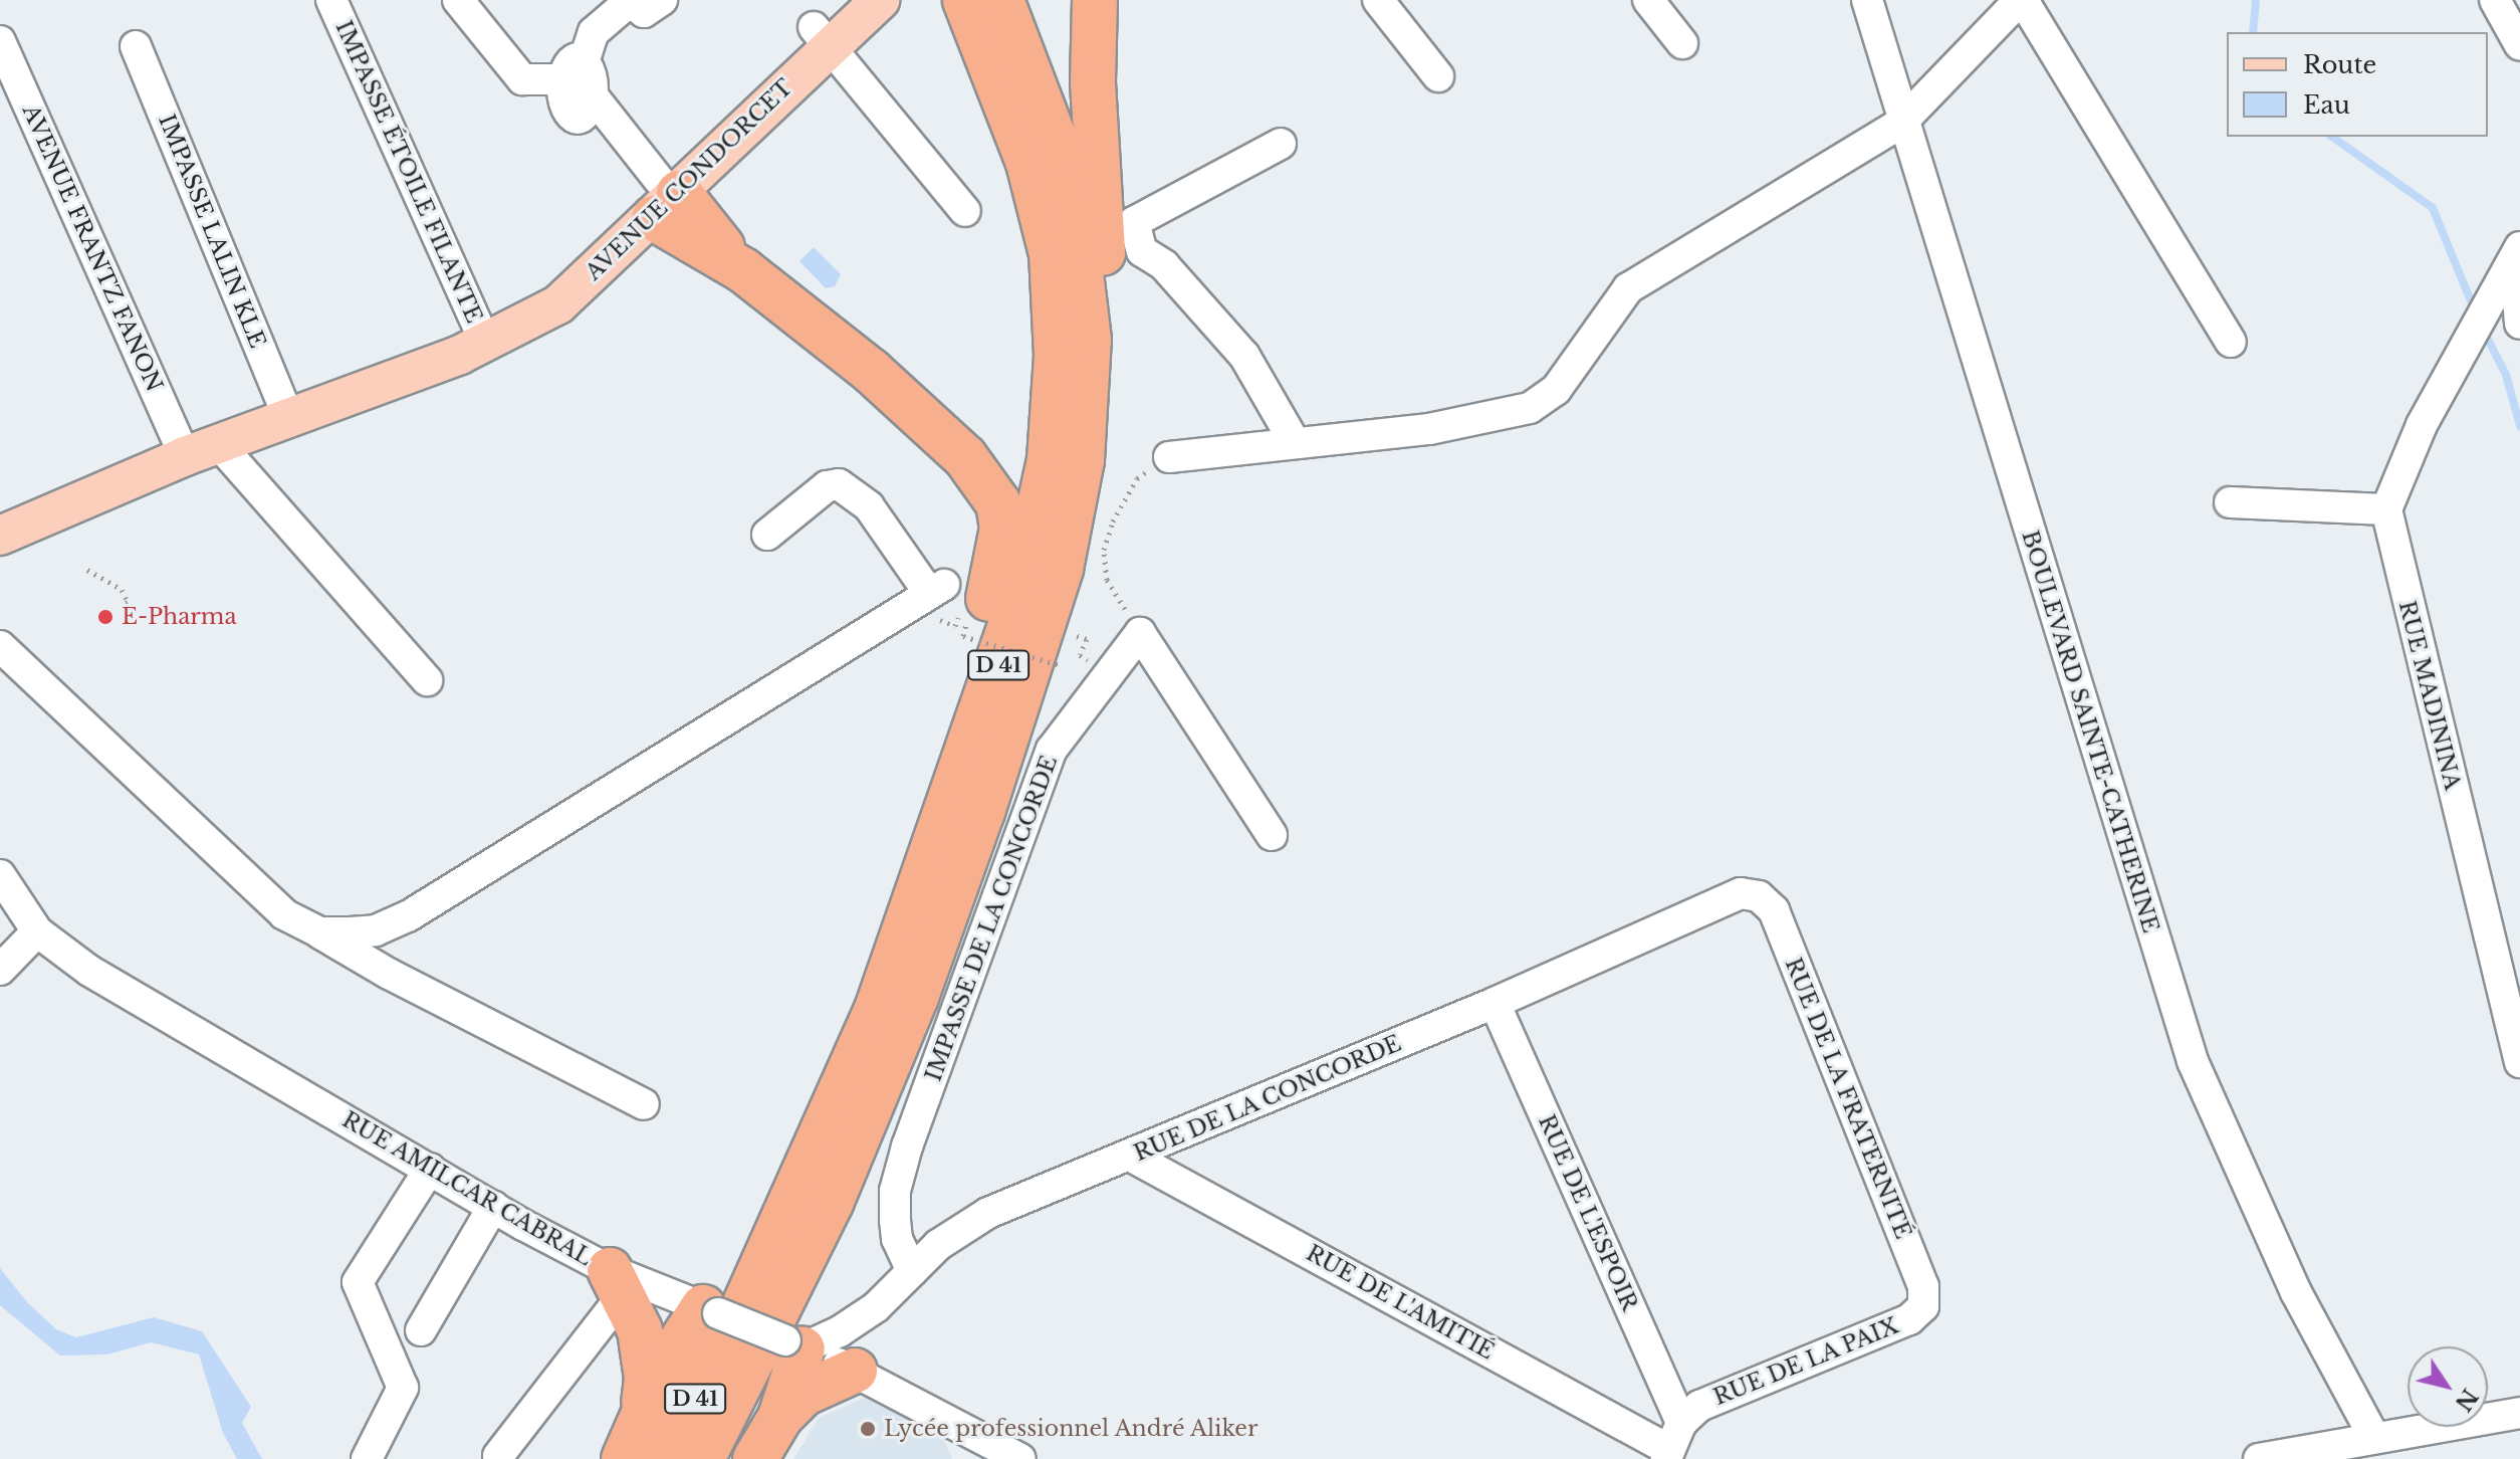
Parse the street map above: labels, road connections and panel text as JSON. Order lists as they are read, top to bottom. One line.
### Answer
{"streets":{"highway":["D 41"],"main road":["AVENUE CONDORCET"],"street":["IMPASSE ÉTOILE FILANTE","IMPASSE LALIN KLE","AVENUE FRANTZ FANON","RUE MADININA","BOULEVARD SAINTE-CATHERINE","IMPASSE DE LA CONCORDE","RUE DE LA CONCORDE","RUE DE LA FRATERNITÉ","RUE AMILCAR CABRAL","RUE DE L'ESPOIR","RUE DE L'AMITIÉ","RUE DE LA PAIX"]},"crossings":[["IMPASSE ÉTOILE FILANTE","AVENUE CONDORCET"],["AVENUE CONDORCET","IMPASSE LALIN KLE"],["AVENUE CONDORCET","AVENUE FRANTZ FANON"],["D 41","RUE DE LA CONCORDE"],["D 41","RUE AMILCAR CABRAL"],["IMPASSE DE LA CONCORDE","RUE DE LA CONCORDE"],["RUE DE LA CONCORDE","RUE DE LA FRATERNITÉ"],["RUE DE LA CONCORDE","RUE AMILCAR CABRAL"],["RUE DE LA CONCORDE","RUE DE L'ESPOIR"],["RUE DE LA CONCORDE","RUE DE L'AMITIÉ"],["RUE DE LA FRATERNITÉ","RUE DE LA PAIX"],["RUE DE L'ESPOIR","RUE DE L'AMITIÉ"],["RUE DE L'ESPOIR","RUE DE LA PAIX"],["RUE DE L'AMITIÉ","RUE DE LA PAIX"]],"places":["E-Pharma","Lycée professionnel André Aliker"],"legend":["Route","Eau"],"north":"bottom right"}
